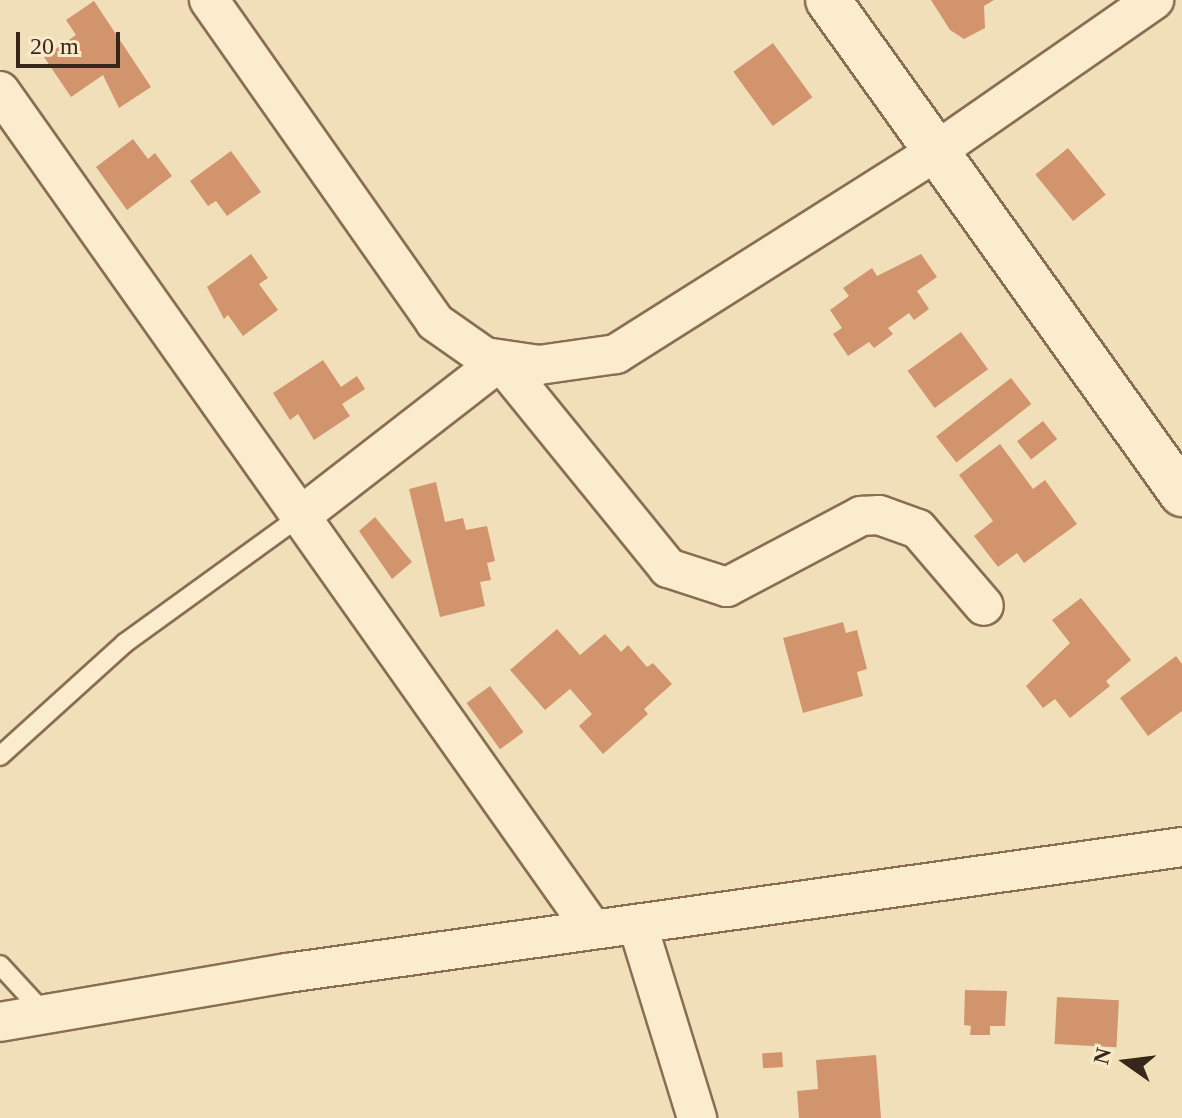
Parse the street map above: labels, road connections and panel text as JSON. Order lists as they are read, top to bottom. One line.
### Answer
{"scale_bar":"20 m","north":"left"}
